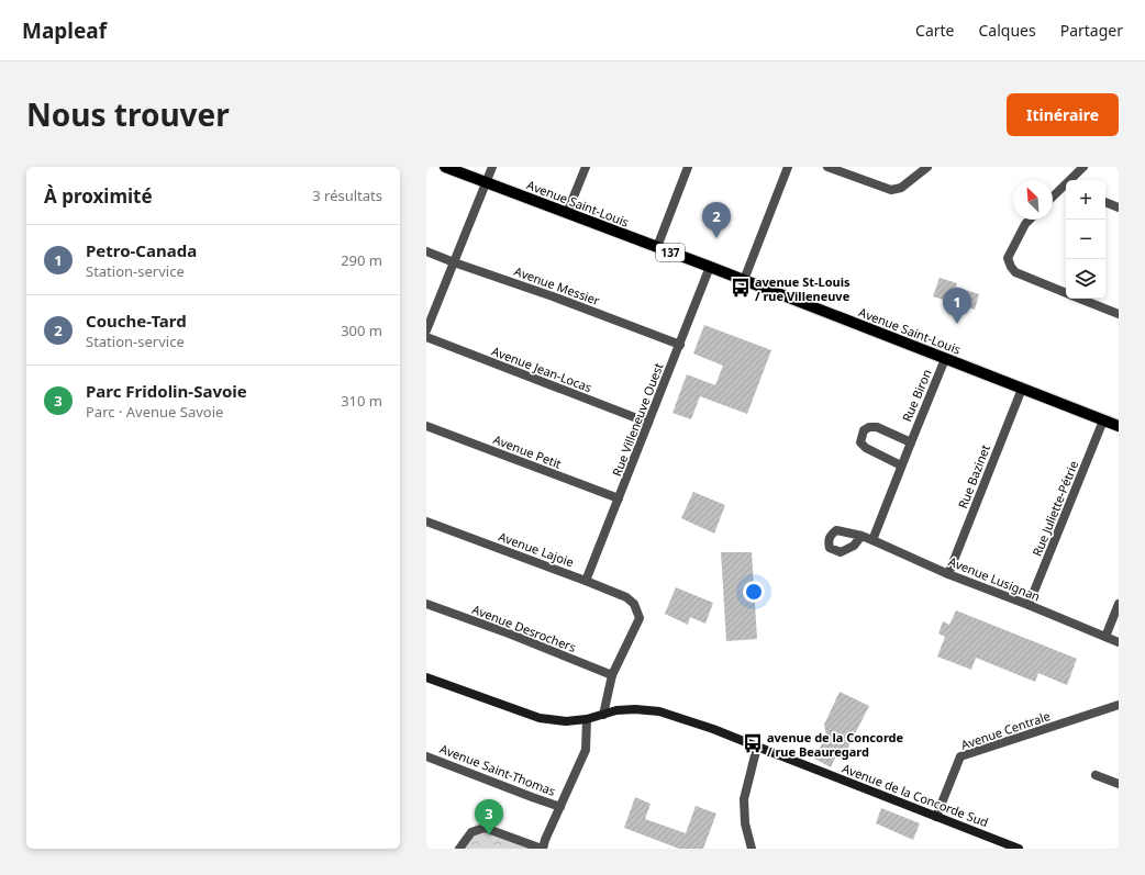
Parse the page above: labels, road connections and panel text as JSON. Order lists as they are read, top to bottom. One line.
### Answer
{"streets":{"main road":["Avenue Saint-Louis","137"],"street":["Avenue Messier","Avenue Jean-Locas","Rue Biron","Rue Villeneuve Ouest","Avenue Petit","Rue Bazinet","Rue Juliette-Pétrie","Avenue Lajoie","Avenue Lusignan","Avenue Desrochers","Avenue Centrale","Avenue Saint-Thomas","Avenue de la Concorde Sud"]},"crossings":[["Avenue Saint-Louis","Rue Biron"],["Avenue Saint-Louis","Rue Villeneuve Ouest"],["Avenue Saint-Louis","Rue Bazinet"],["Avenue Saint-Louis","Rue Juliette-Pétrie"],["Avenue Messier","Rue Villeneuve Ouest"],["Avenue Jean-Locas","Rue Villeneuve Ouest"],["Rue Biron","Avenue Lusignan"],["Rue Villeneuve Ouest","Avenue Petit"],["Rue Villeneuve Ouest","Avenue Lajoie"],["Rue Bazinet","Avenue Lusignan"],["Rue Juliette-Pétrie","Avenue Lusignan"],["Avenue Lajoie","Avenue Desrochers"],["Avenue Centrale","Avenue de la Concorde Sud"]],"places":{"bus stop":["avenue St-Louis / rue Villeneuve","avenue de la Concorde / rue Beauregard"]},"north":"top left","page":{"header":"Mapleaf","nav":["Carte","Calques","Partager"],"title":"Nous trouver","buttons":"Itinéraire","heading":["À proximité","3 résultats"],"map_buttons":["+","−"],"pins":["2","1","3"],"list":[{"mark":"1","name":"Petro-Canada","note":"Station-service","value":"290 m"},{"mark":"2","name":"Couche-Tard","note":"Station-service","value":"300 m"},{"mark":"3","name":"Parc Fridolin-Savoie","note":"Parc · Avenue Savoie","value":"310 m"}]}}
